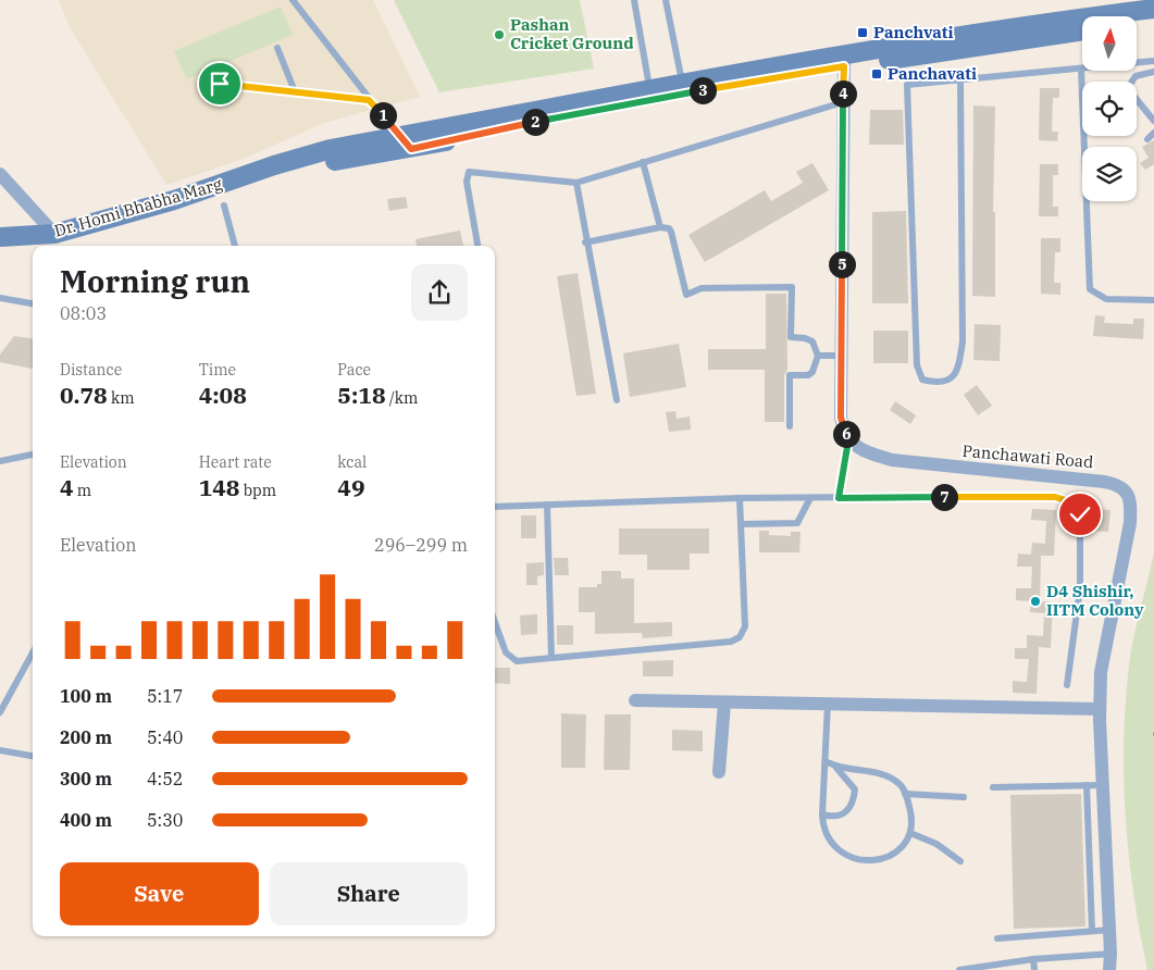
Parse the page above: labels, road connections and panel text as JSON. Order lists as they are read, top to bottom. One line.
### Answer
{"streets":{"main road":["Dr. Homi Bhabha Marg"],"street":["Panchawati Road"]},"places":{"transit":["Panchvati","Panchavati"],"other":["Pashan Cricket Ground","D4 Shishir, IITM Colony"]},"north":"top","page":{"pins":["3","4","1","2","5","6","7"],"heading":["Morning run","08:03"],"stats":[["Distance","0.78 km"],["Time","4:08"],["Pace","5:18 /km"],["Elevation","4 m"],["Heart rate","148 bpm"],["kcal","49"]],"chart":["Elevation","296–299 m"],"list":[{"name":"100 m","note":"5:17"},{"name":"200 m","note":"5:40"},{"name":"300 m","note":"4:52"},{"name":"400 m","note":"5:30"}],"buttons":["Save","Share"]}}
